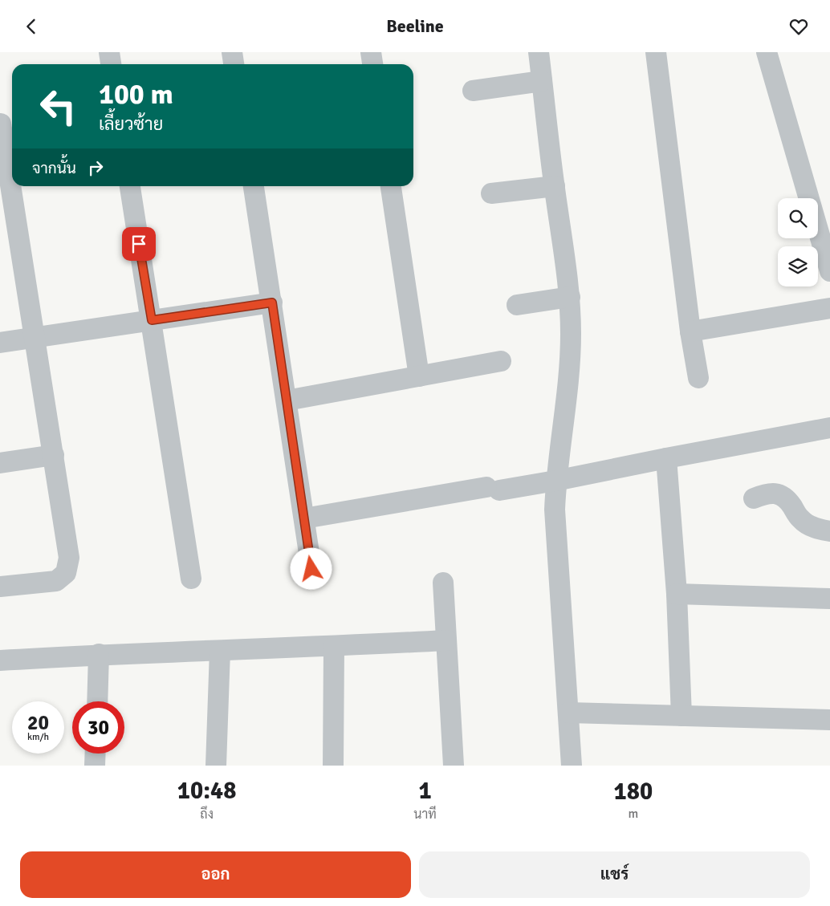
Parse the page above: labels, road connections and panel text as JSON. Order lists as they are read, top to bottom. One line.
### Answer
{"page":{"header":"Beeline","turn":["100 m","เลี้ยวซ้าย"],"then":"จากนั้น","speed":"20 km/h","limit":"30","eta":["10:48","ถึง","1","นาที","180","m"],"buttons":["ออก","แชร์"]}}
